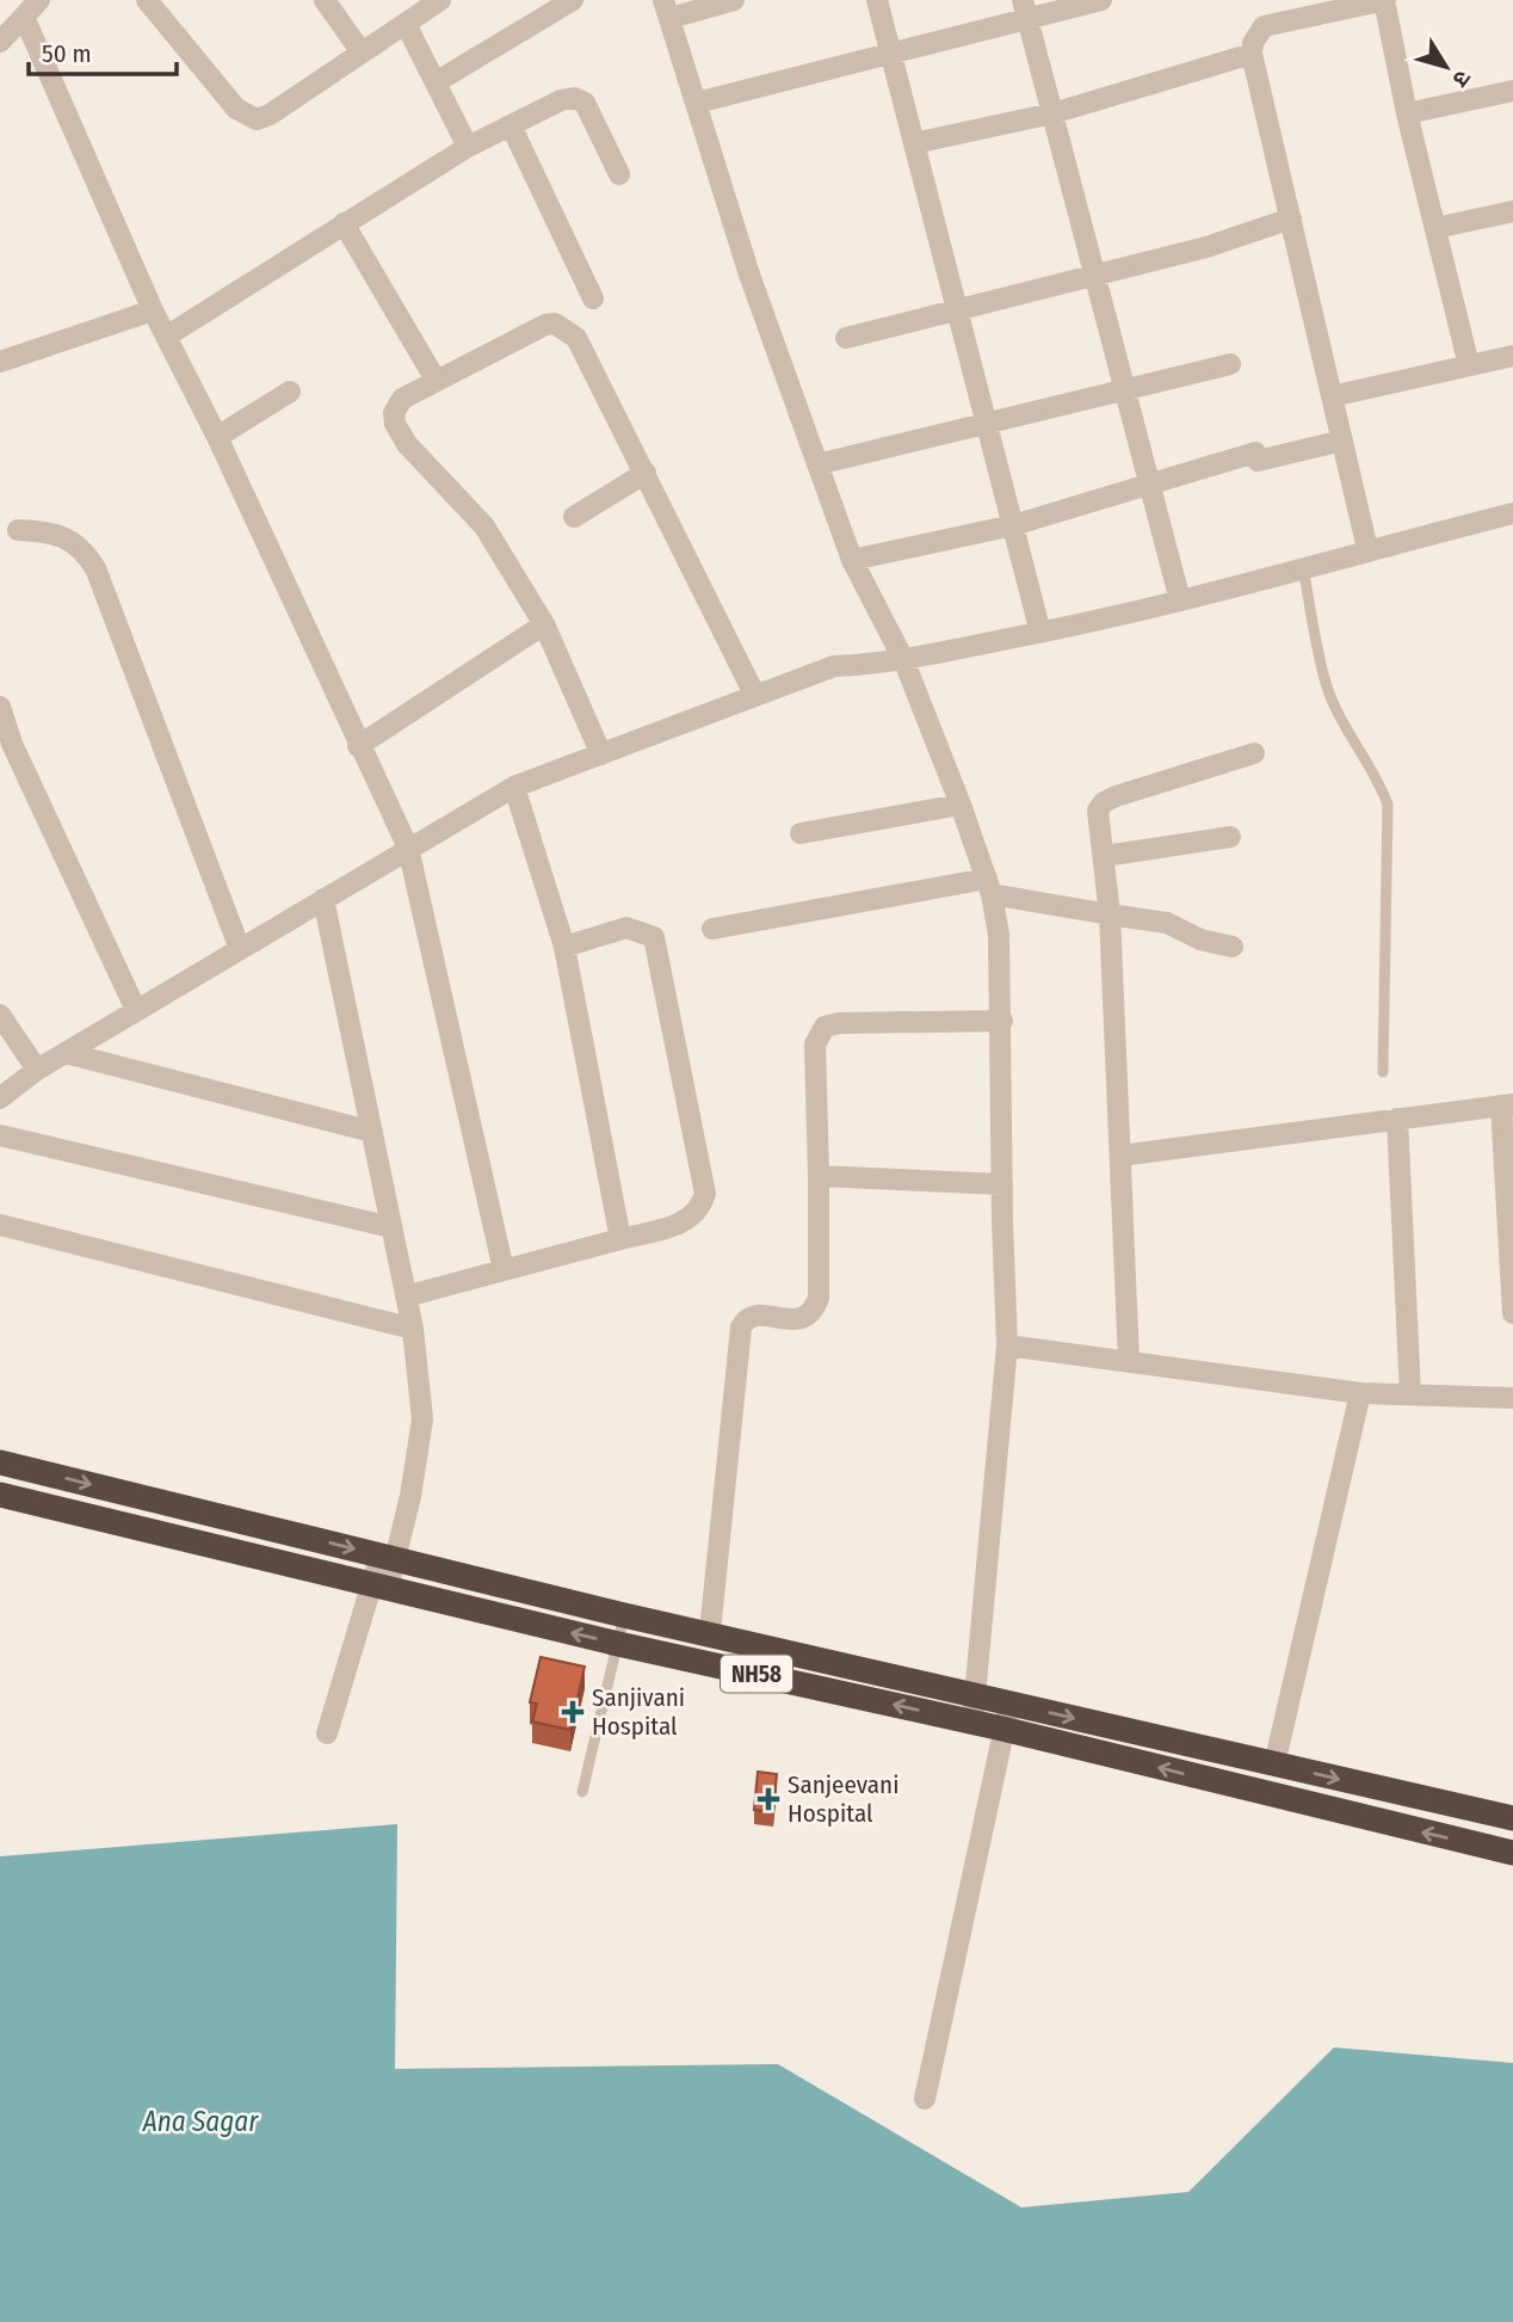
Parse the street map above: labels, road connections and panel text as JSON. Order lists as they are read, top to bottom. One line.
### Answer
{"streets":{"highway":["NH58"]},"water":["Ana Sagar"],"places":{"health":["Sanjivani Hospital","Sanjeevani Hospital"]},"scale_bar":"50 m","north":"bottom right"}
